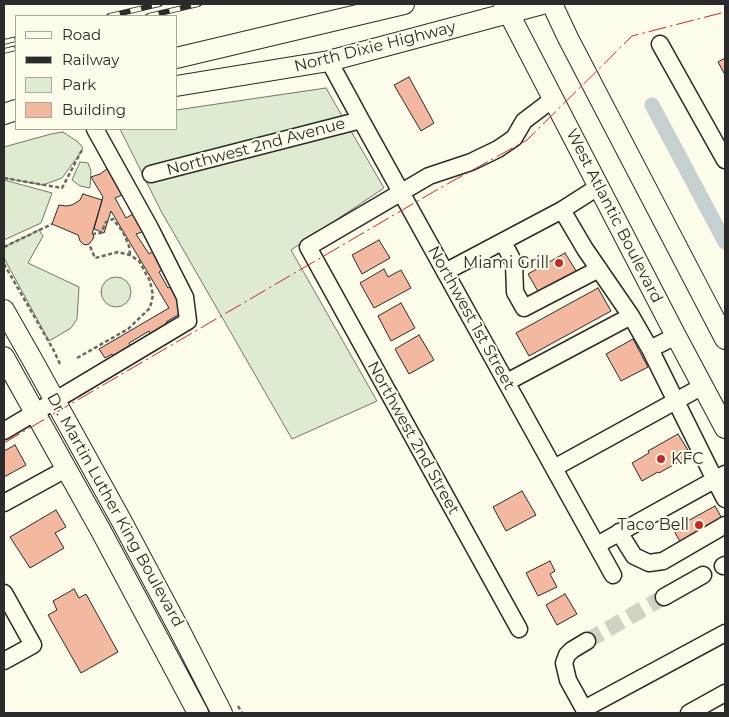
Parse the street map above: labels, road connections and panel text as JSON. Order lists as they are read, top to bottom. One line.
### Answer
{"streets":{"main road":["North Dixie Highway","West Atlantic Boulevard","Dr. Martin Luther King Boulevard"],"street":["Northwest 2nd Avenue","Northwest 1st Street","Northwest 2nd Street"]},"crossings":[["North Dixie Highway","West Atlantic Boulevard"],["North Dixie Highway","Northwest 1st Street"],["Northwest 2nd Avenue","Northwest 1st Street"],["Northwest 1st Street","Northwest 2nd Street"]],"places":["Miami Grill","KFC","Taco Bell"],"legend":["Road","Railway","Park","Building"]}
